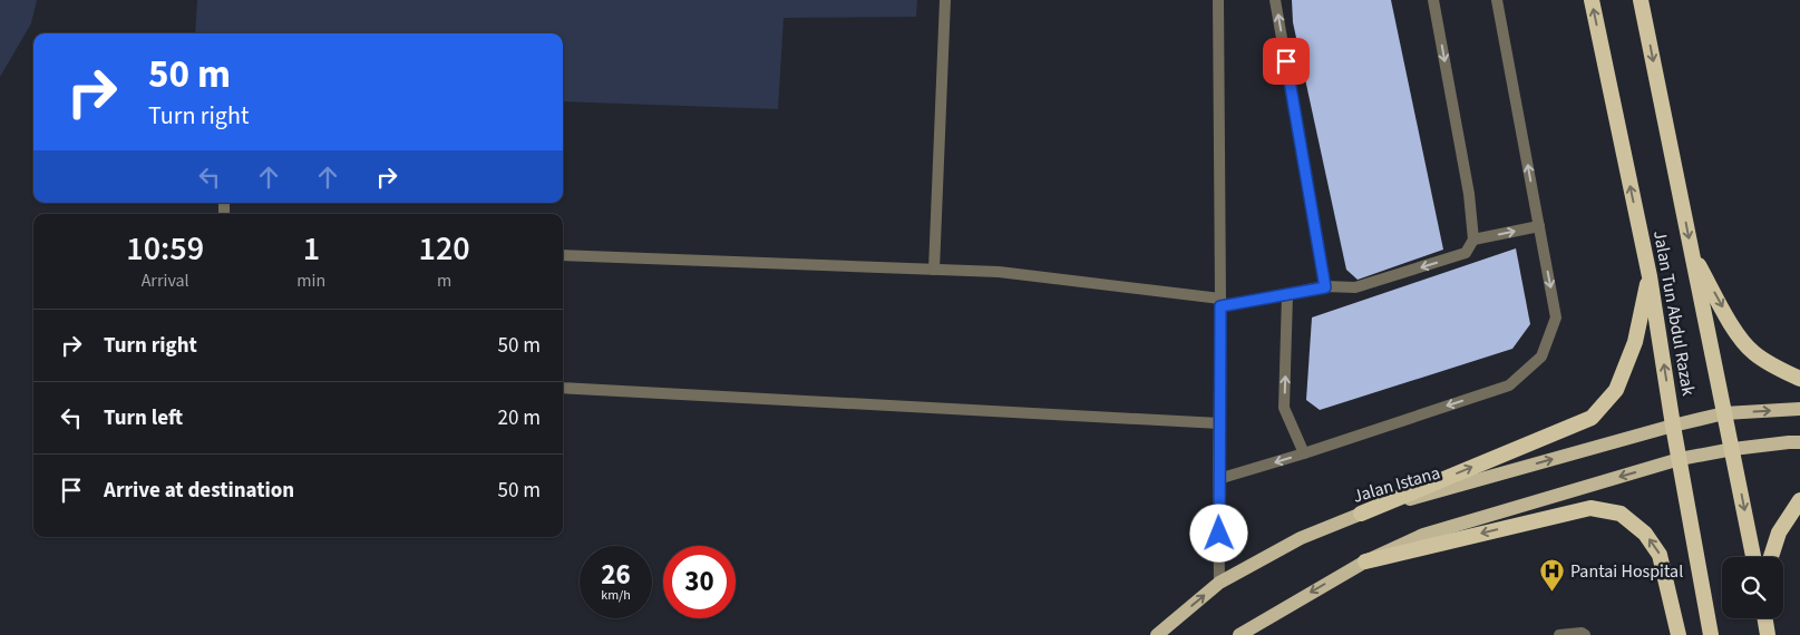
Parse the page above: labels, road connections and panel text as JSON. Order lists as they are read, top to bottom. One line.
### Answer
{"streets":{"highway":["Jalan Tun Abdul Razak"],"main road":["Jalan Istana"]},"crossings":[["Jalan Tun Abdul Razak","Jalan Istana"]],"places":{"hospital":["Pantai Hospital"]},"page":{"turn":["50 m","Turn right"],"eta":["10:59","Arrival","1","min","120","m"],"list":[{"name":"Turn right","value":"50 m"},{"name":"Turn left","value":"20 m"},{"name":"Arrive at destination","value":"50 m"}],"speed":"26 km/h","limit":"30"}}
